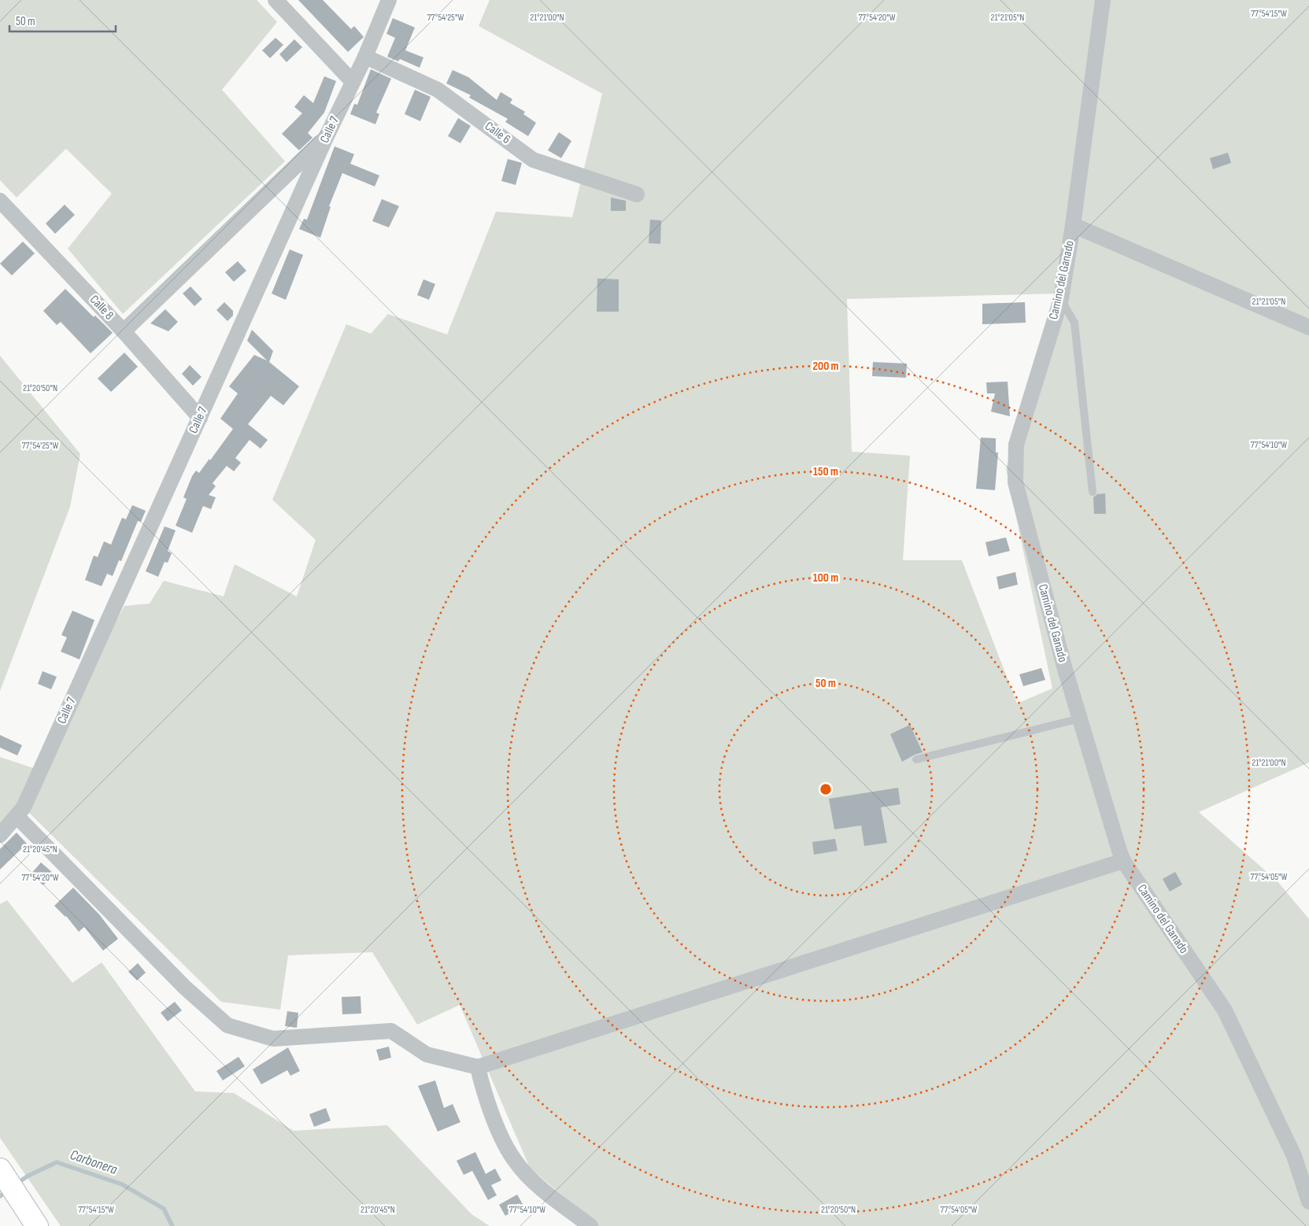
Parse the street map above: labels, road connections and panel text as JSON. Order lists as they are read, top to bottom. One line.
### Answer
{"streets":{"street":["Calle 7","Calle 6","Camino del Ganado","Calle 8"]},"crossings":[["Calle 7","Calle 6"],["Calle 7","Calle 8"]],"water":["Carbonera"],"scale_bar":"50 m","coordinates":["77°54'15\"W","77°54'25\"W","21°21'00\"N","77°54'20\"W","21°21'05\"N","21°20'50\"N","77°54'10\"W","21°20'45\"N","77°54'05\"W"],"rings":["200 m","150 m","100 m","50 m"]}
